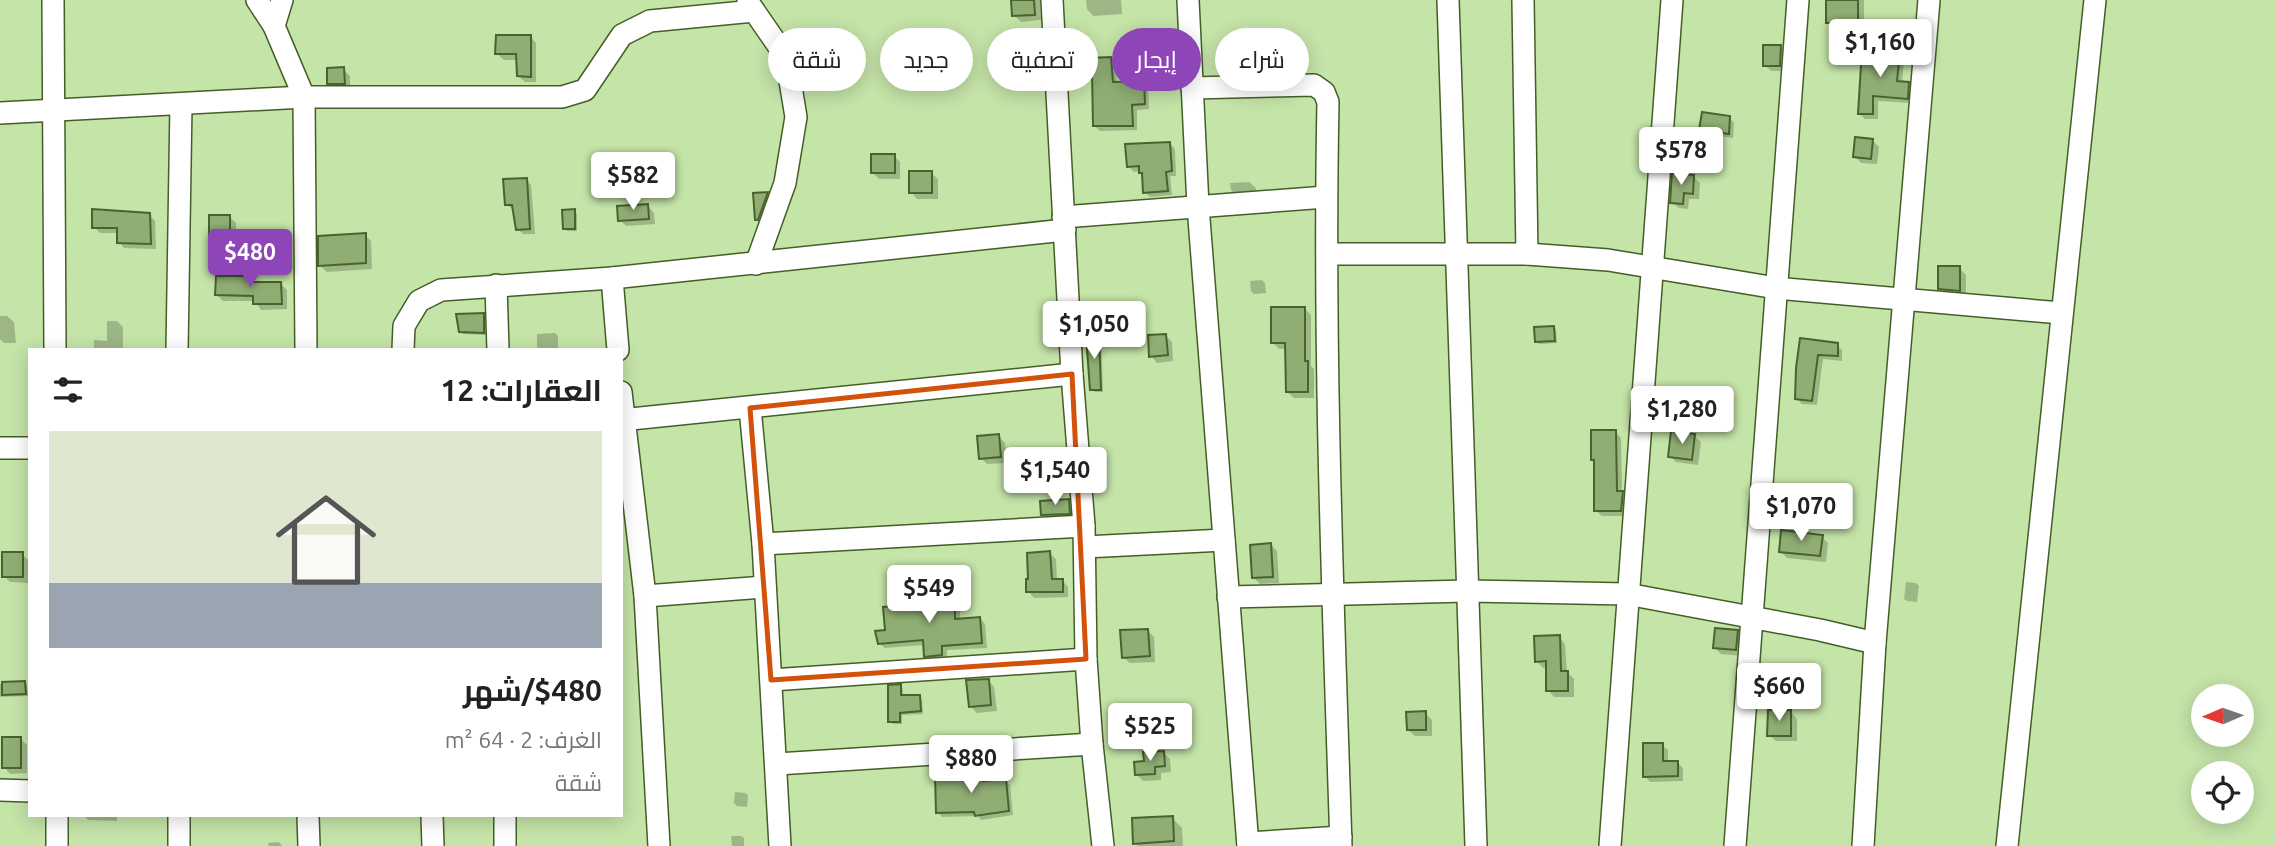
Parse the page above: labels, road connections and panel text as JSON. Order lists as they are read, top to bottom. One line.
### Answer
{"north":"left","page":{"price":["$1,160","$578","$582","$480","$1,050","$1,280","$1,540","$1,070","$549","$660","$525","$880"],"chip":["شراء","إيجار","تصفية","جديد","شقة"],"heading":"العقارات: 12","list":[{"name":"$480/شهر","note":"الغرف: 2 · 64 m² · شقة"}]}}
